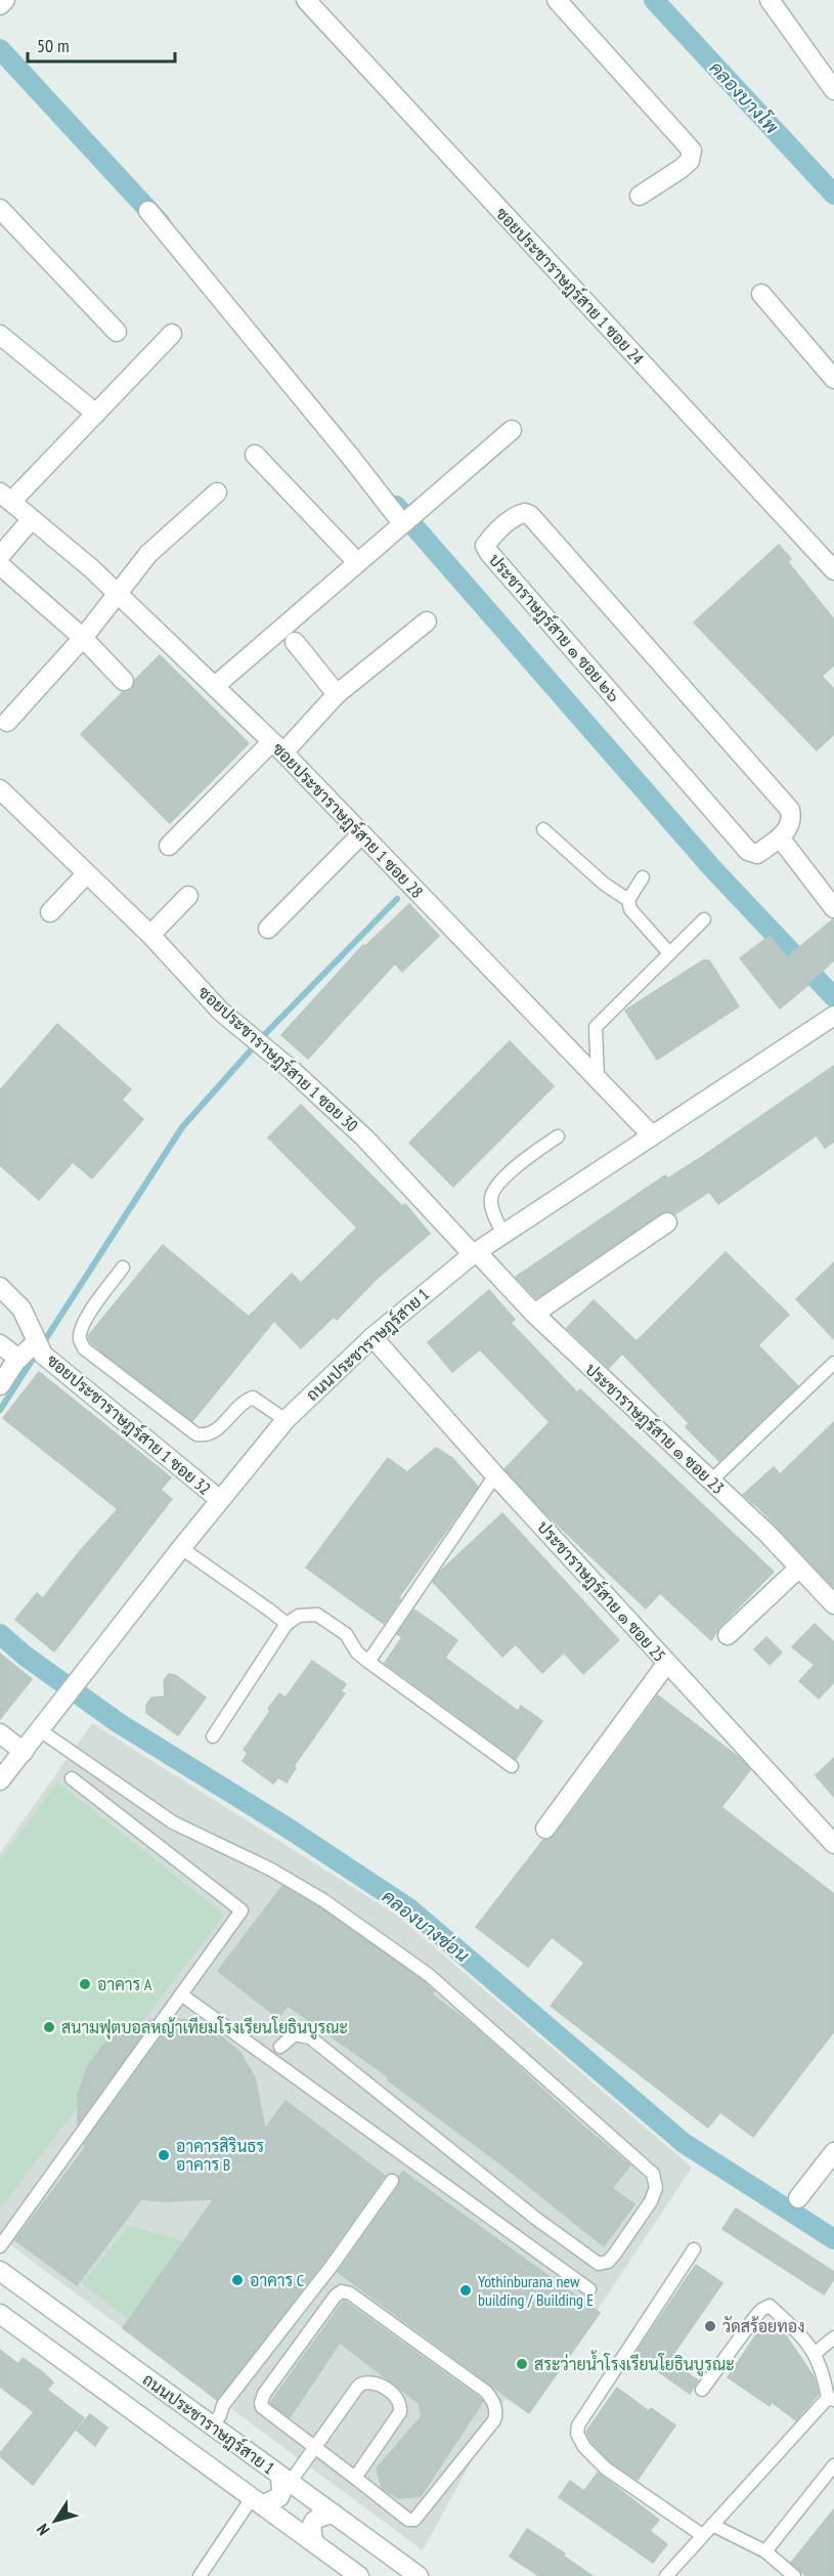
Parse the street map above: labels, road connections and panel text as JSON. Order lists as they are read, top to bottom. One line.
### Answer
{"streets":{"street":["ซอยประชาราษฎร์สาย 1 ซอย 24","ประชาราษฎร์สาย ๑ ซอย ๒๖","ซอยประชาราษฎร์สาย 1 ซอย 28","ซอยประชาราษฎร์สาย 1 ซอย 30","ถนนประชาราษฎร์สาย 1","ซอยประชาราษฎร์สาย 1 ซอย 32","ประชาราษฎร์สาย ๑ ซอย 23","ประชาราษฎร์สาย ๑ ซอย 25"]},"crossings":[["ซอยประชาราษฎร์สาย 1 ซอย 28","ถนนประชาราษฎร์สาย 1"],["ซอยประชาราษฎร์สาย 1 ซอย 30","ถนนประชาราษฎร์สาย 1"],["ซอยประชาราษฎร์สาย 1 ซอย 30","ประชาราษฎร์สาย ๑ ซอย 23"],["ถนนประชาราษฎร์สาย 1","ซอยประชาราษฎร์สาย 1 ซอย 32"],["ถนนประชาราษฎร์สาย 1","ประชาราษฎร์สาย ๑ ซอย 23"],["ถนนประชาราษฎร์สาย 1","ประชาราษฎร์สาย ๑ ซอย 25"]],"water":["คลองบางโพ","คลองบางซ่อน"],"places":["อาคาร A","สนามฟุตบอลหญ้าเทียมโรงเรียนโยธินบูรณะ","อาคารสิรินธร อาคาร B","อาคาร C","Yothinburana new building / Building E","วัดสร้อยทอง","สระว่ายนํ้าโรงเรียนโยธินบูรณะ"],"scale_bar":"50 m","north":"bottom left"}
